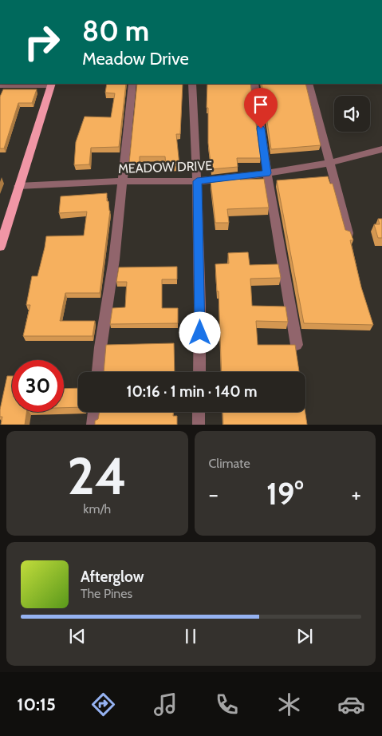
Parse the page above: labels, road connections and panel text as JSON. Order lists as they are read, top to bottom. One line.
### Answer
{"streets":{"street":["MEADOW DRIVE"]},"page":{"turn":["80 m","Meadow Drive"],"limit":"30","trip":"10:16 · 1 min · 140 m","tile":[["24","km/h"],"Climate"],"heat":["−","19°","+"],"song":["Afterglow","The Pines"],"tabs":"10:15"}}
